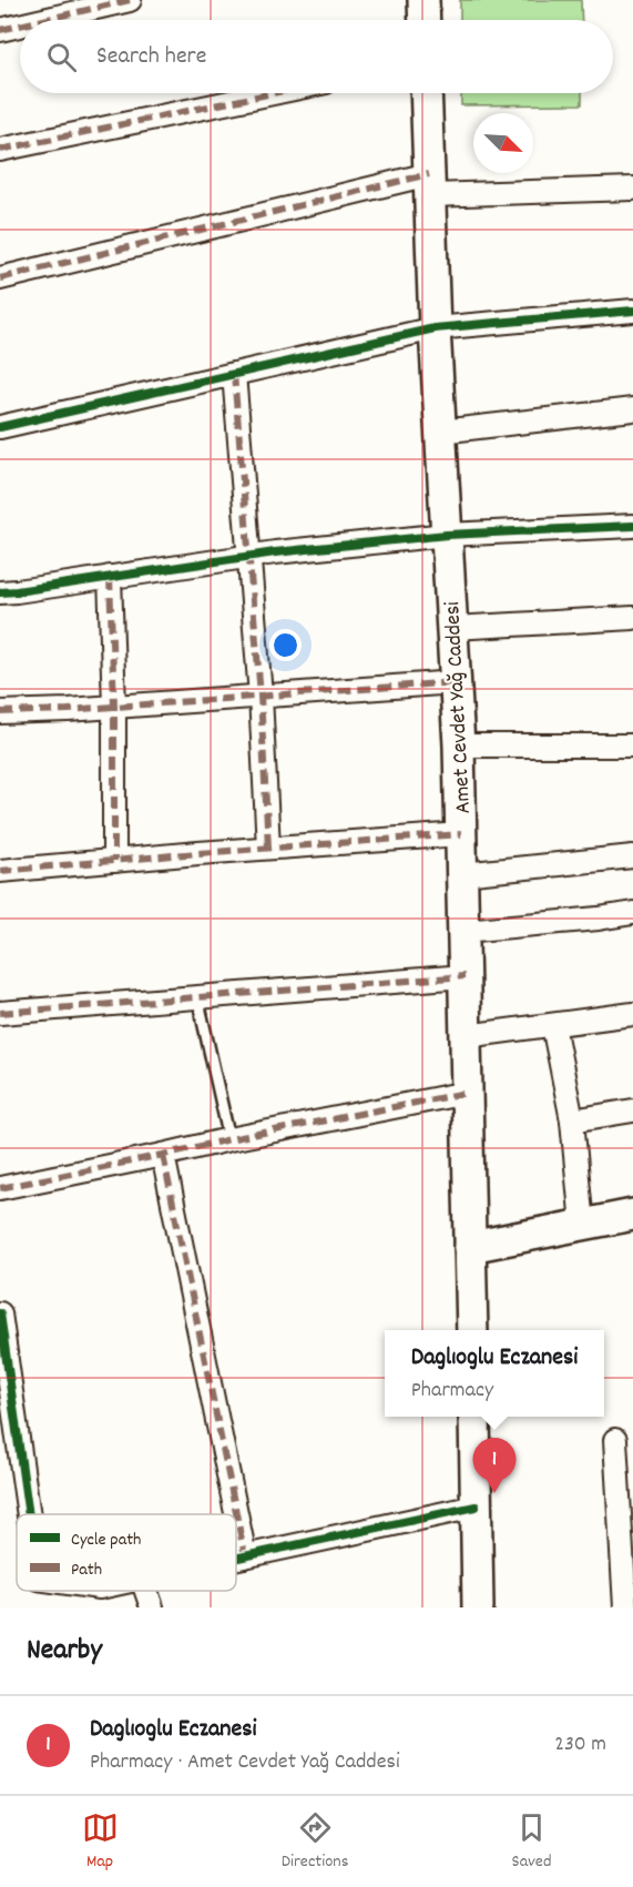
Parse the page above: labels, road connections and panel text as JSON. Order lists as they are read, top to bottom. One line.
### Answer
{"streets":{"main road":["Amet Cevdet Yağ Caddesi"]},"legend":["Cycle path","Path"],"north":"bottom right","page":{"search":"Search here","popup":["Daglıoglu Eczanesi","Pharmacy"],"pins":"1","heading":"Nearby","list":[{"mark":"1","name":"Daglıoglu Eczanesi","note":"Pharmacy · Amet Cevdet Yağ Caddesi","value":"230 m"}],"nav":["Map","Directions","Saved"]}}
